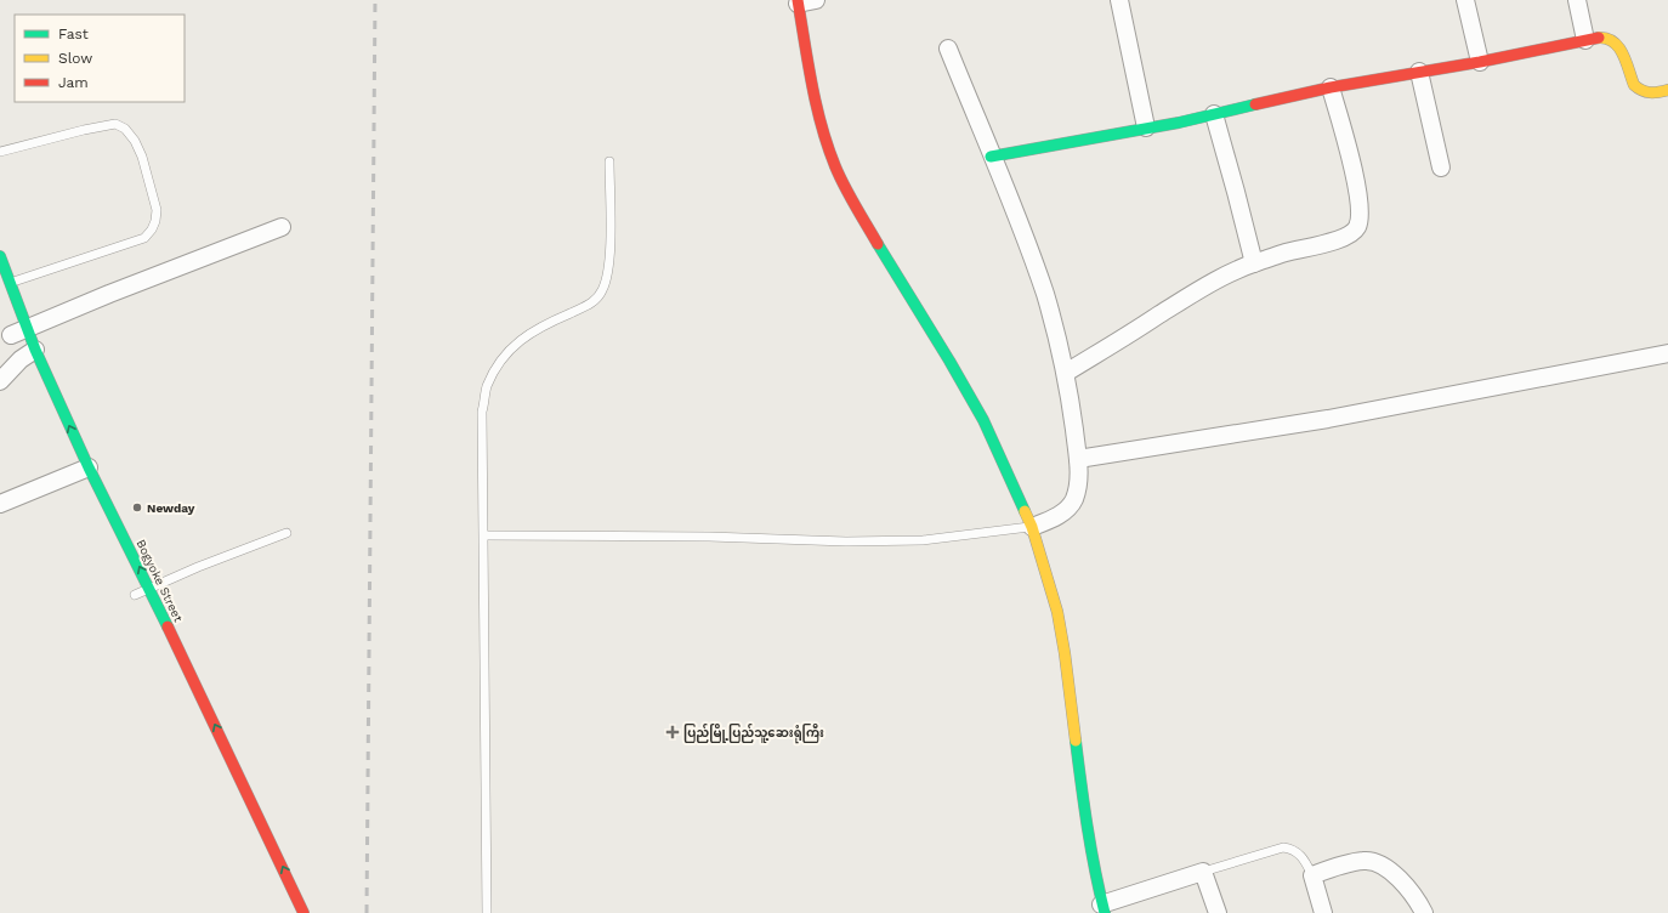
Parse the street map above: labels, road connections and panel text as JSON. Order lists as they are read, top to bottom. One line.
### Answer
{"streets":{"street":["Bogyoke Street"]},"one_way":["Bogyoke Street"],"places":{"other":["Newday"],"health":["ပြည်မြို့ပြည်သူ့ဆေးရုံကြီး"]},"legend":["Fast","Slow","Jam"]}
